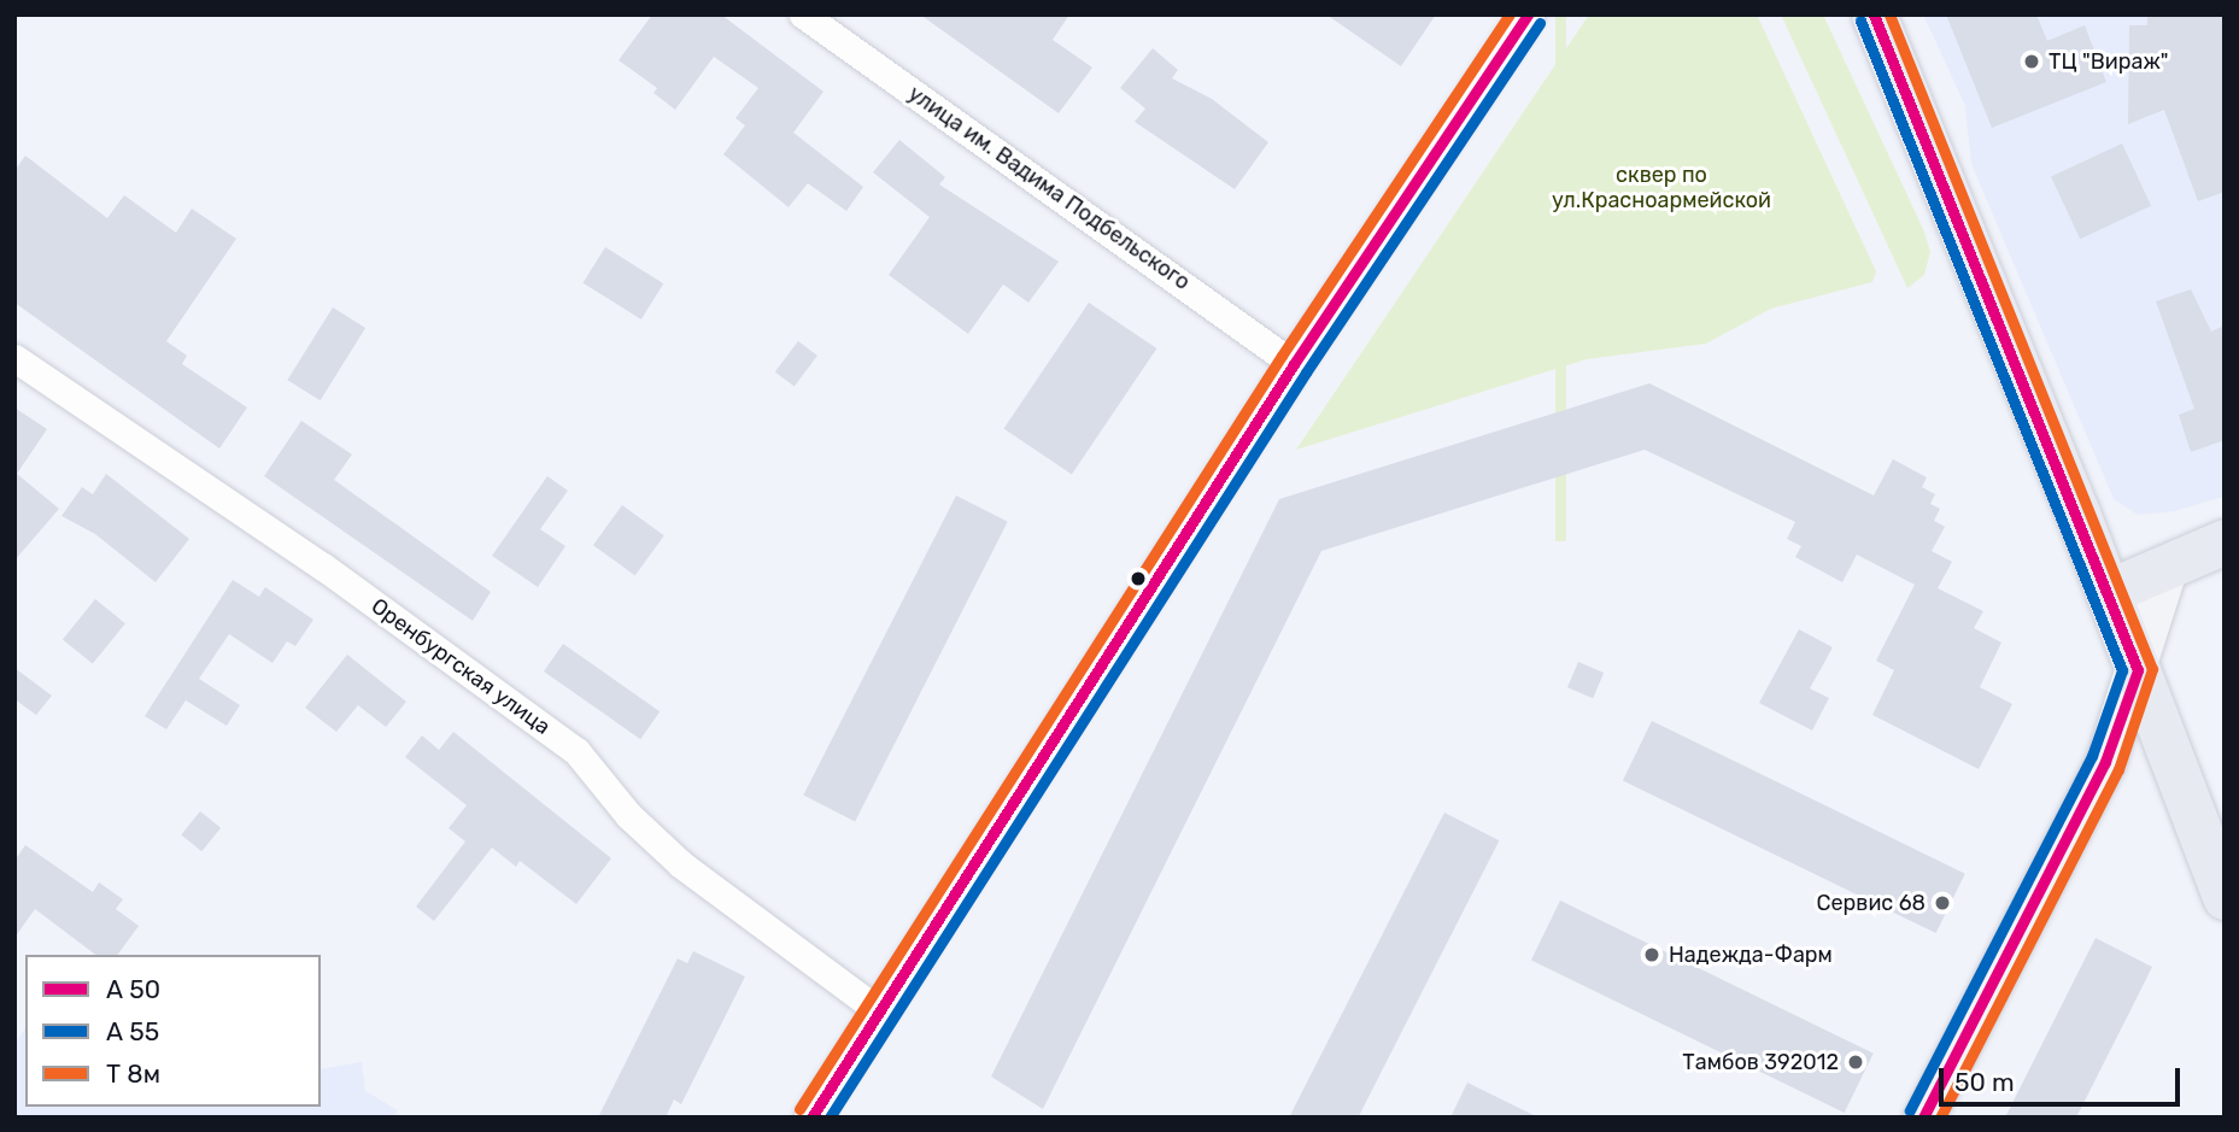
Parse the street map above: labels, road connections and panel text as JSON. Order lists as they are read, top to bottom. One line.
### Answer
{"streets":{"street":["улица им. Вадима Подбельского","Оренбургская улица"]},"parks":["сквер по ул.Красноармейской"],"places":["ТЦ \"Вираж\"","Сервис 68","Надежда-Фарм","Тамбов 392012"],"legend":["А 50","А 55","Т 8м"],"scale_bar":"50 m"}
